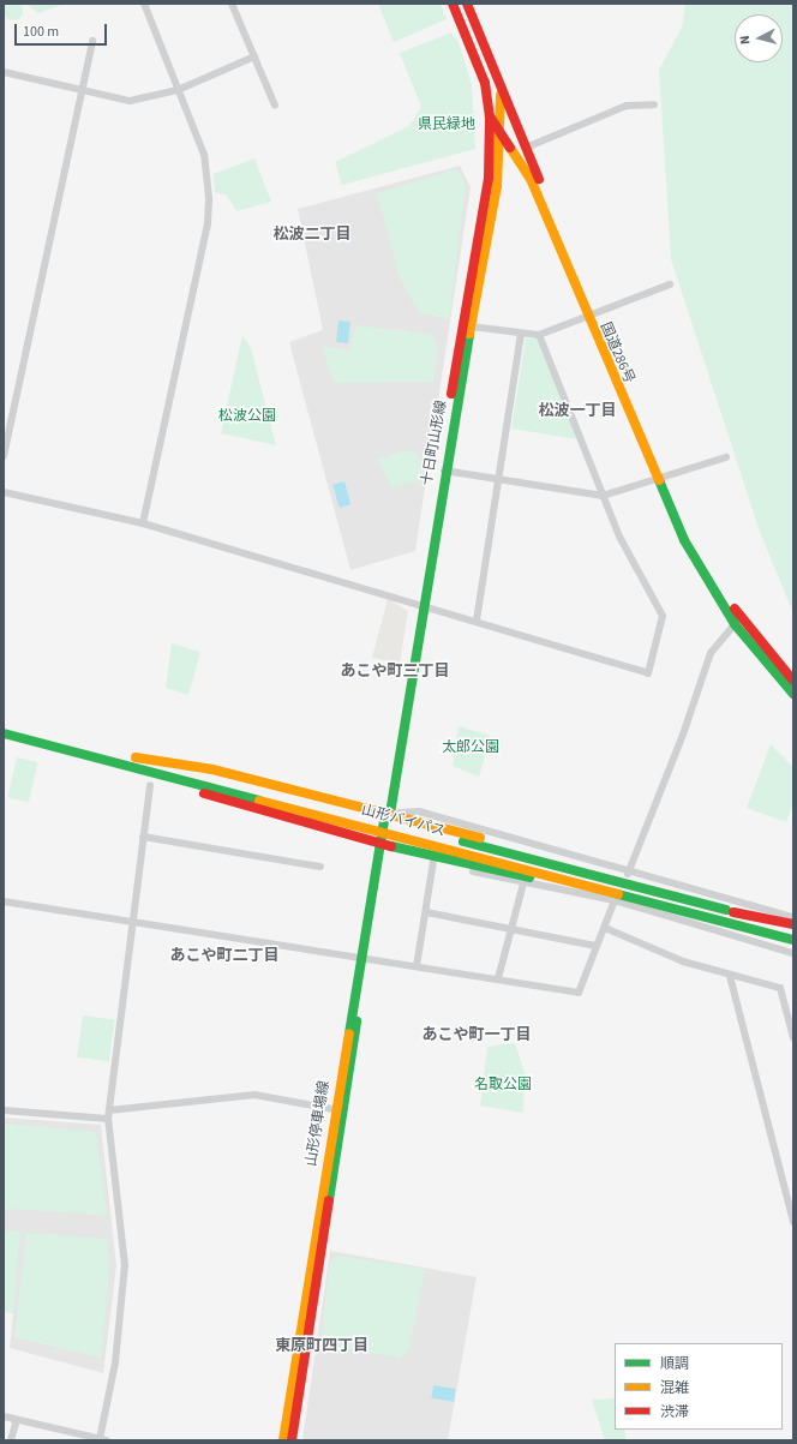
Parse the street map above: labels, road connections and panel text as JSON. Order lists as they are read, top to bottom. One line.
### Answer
{"streets":{"main road":["国道286号","十日町山形線","山形バイパス","山形停車場線"]},"crossings":[["国道286号","十日町山形線"],["十日町山形線","山形停車場線"]],"districts":["松波二丁目","松波一丁目","あこや町三丁目","あこや町二丁目","あこや町一丁目","東原町四丁目"],"parks":["県民緑地","松波公園","太郎公園","名取公園"],"legend":["順調","混雑","渋滞"],"scale_bar":"100 m","north":"left"}
